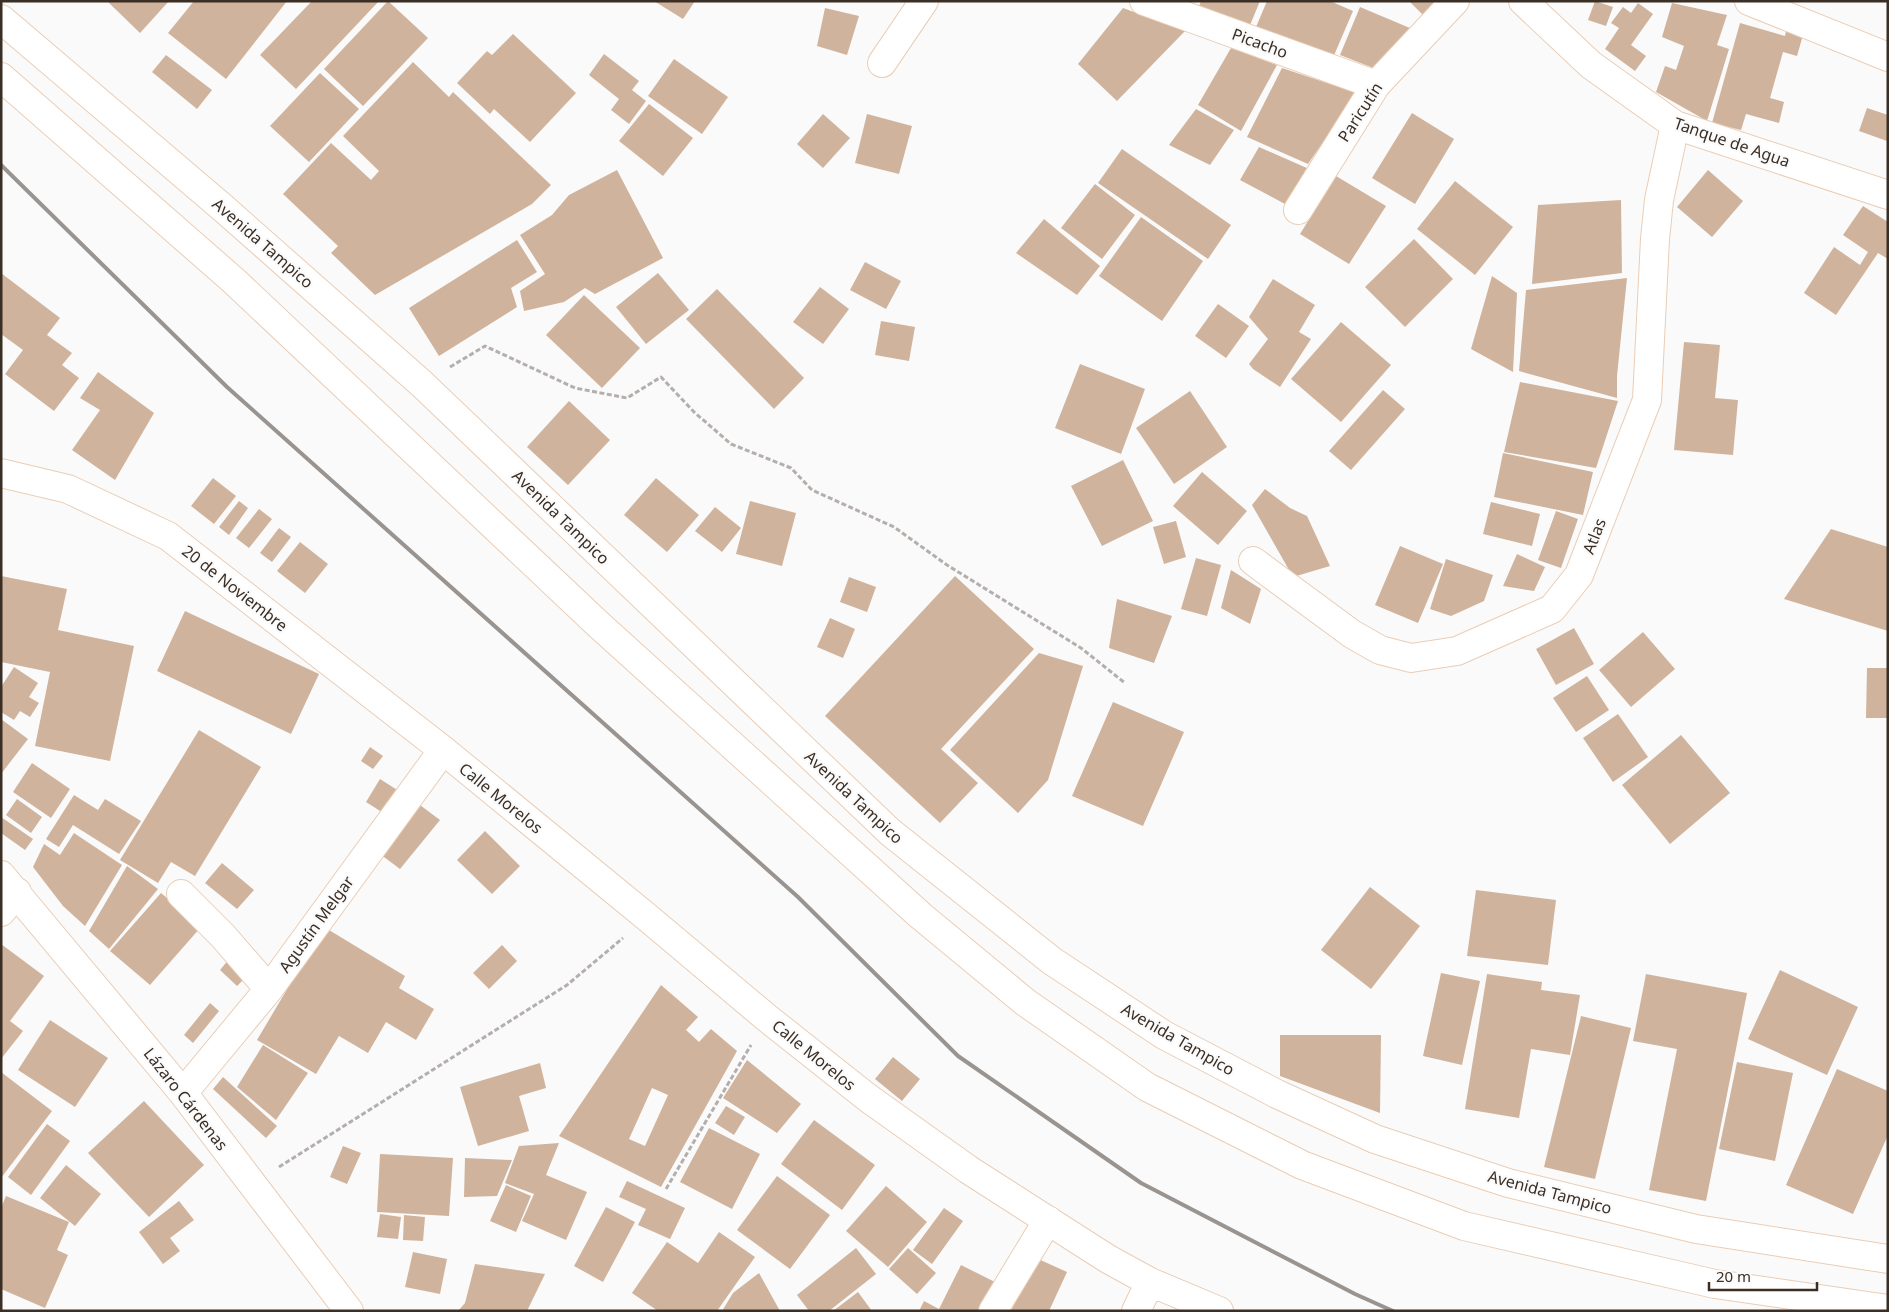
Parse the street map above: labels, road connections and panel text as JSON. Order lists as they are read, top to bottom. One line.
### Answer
{"streets":{"street":["Picacho","Paricutín","Tanque de Agua","Avenida Tampico","Atlas","20 de Noviembre","Calle Morelos","Agustín Melgar","Lázaro Cárdenas"]},"crossings":[["Picacho","Paricutín"],["Tanque de Agua","Atlas"],["20 de Noviembre","Calle Morelos"],["20 de Noviembre","Agustín Melgar"],["Calle Morelos","Agustín Melgar"],["Agustín Melgar","Lázaro Cárdenas"]],"scale_bar":"20 m"}
